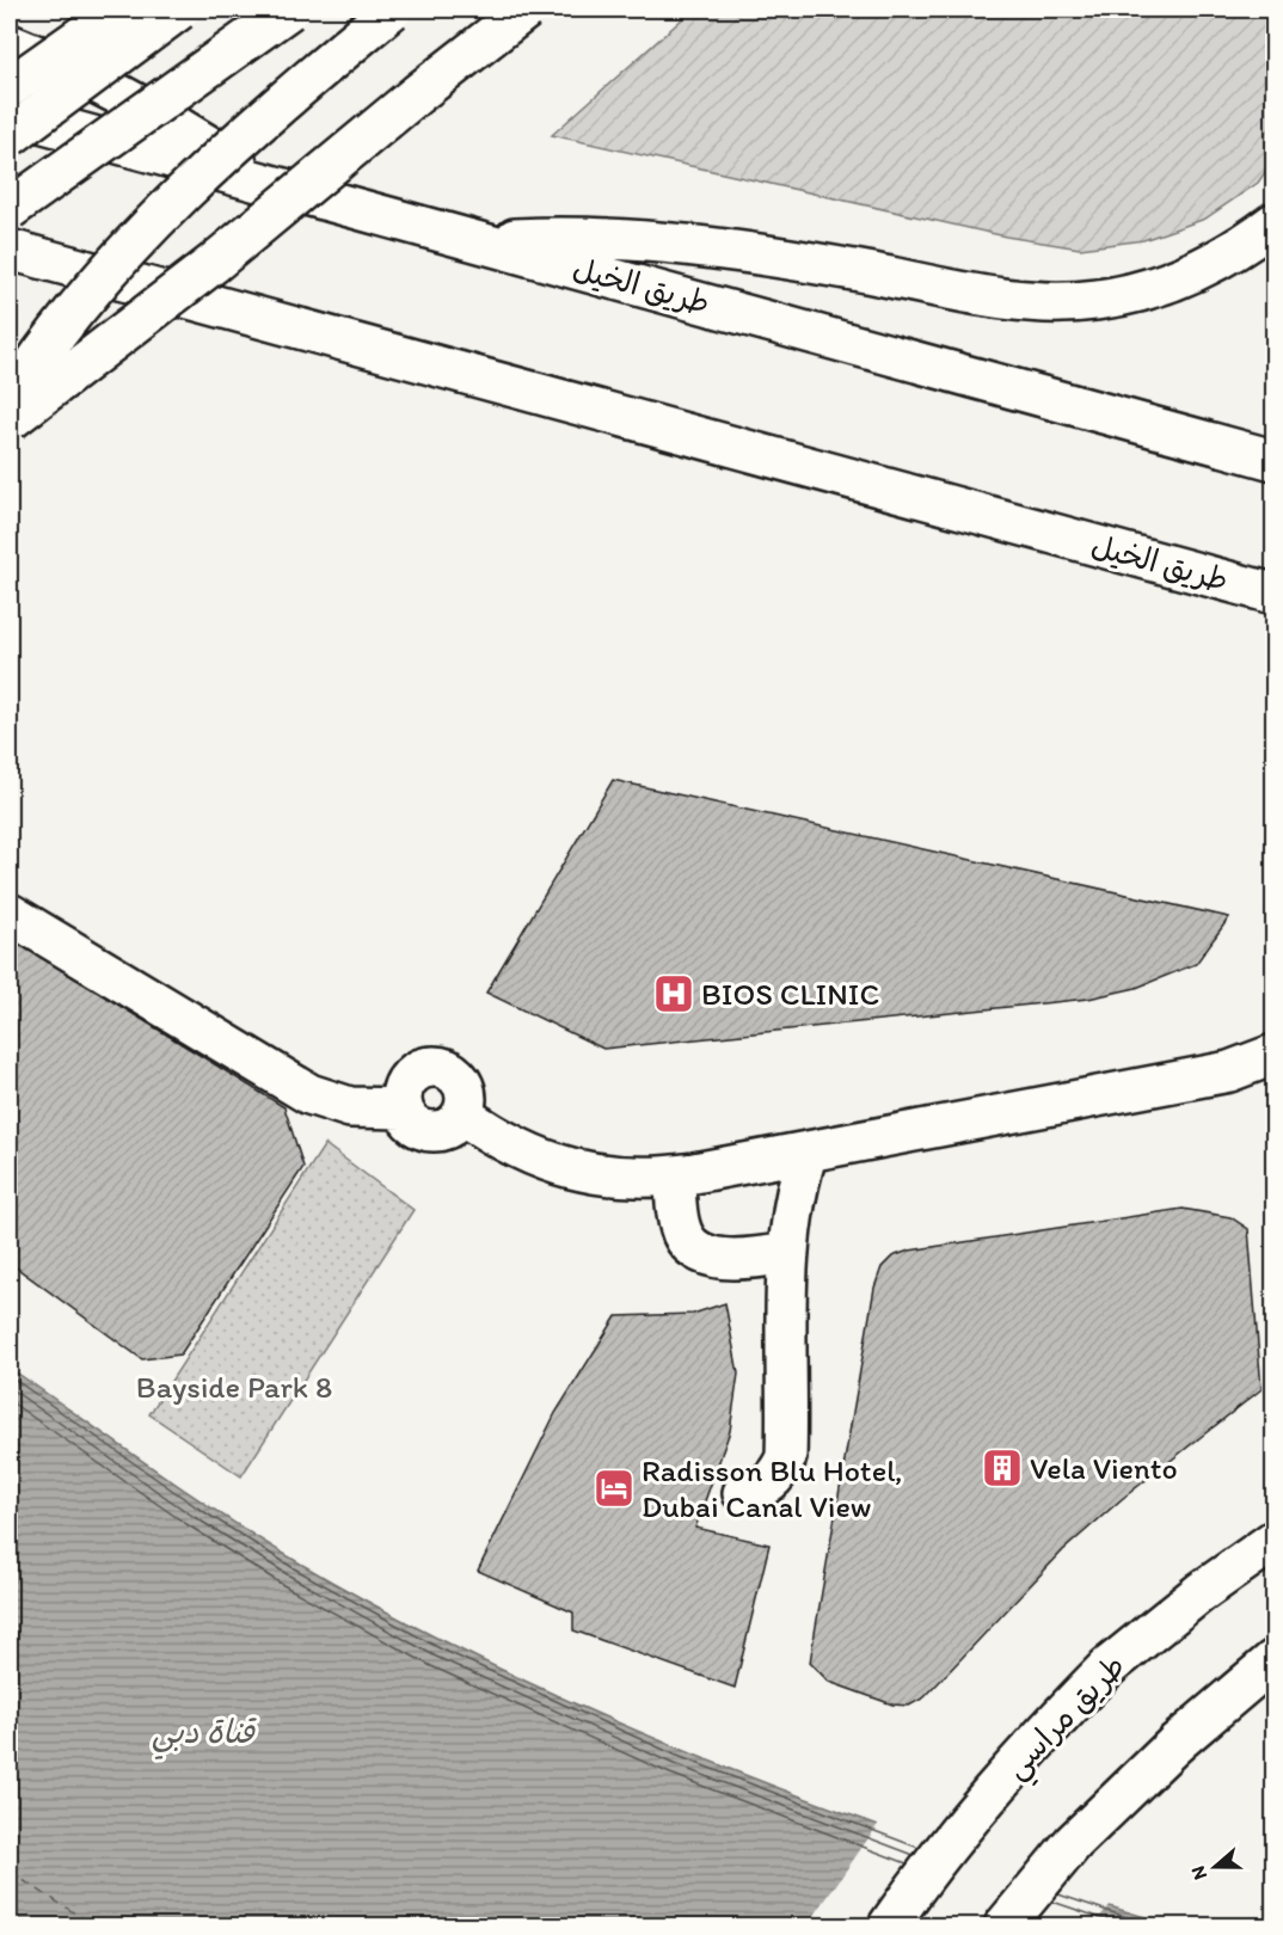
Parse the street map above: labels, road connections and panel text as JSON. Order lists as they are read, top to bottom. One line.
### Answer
{"streets":{"main road":["طريق الخيل","طريق مراسي"]},"water":["قناة دبي"],"parks":["Bayside Park 8"],"places":{"hospital":["BIOS CLINIC"],"building":["Vela Viento"],"hotel":["Radisson Blu Hotel, Dubai Canal View"]},"north":"left"}
